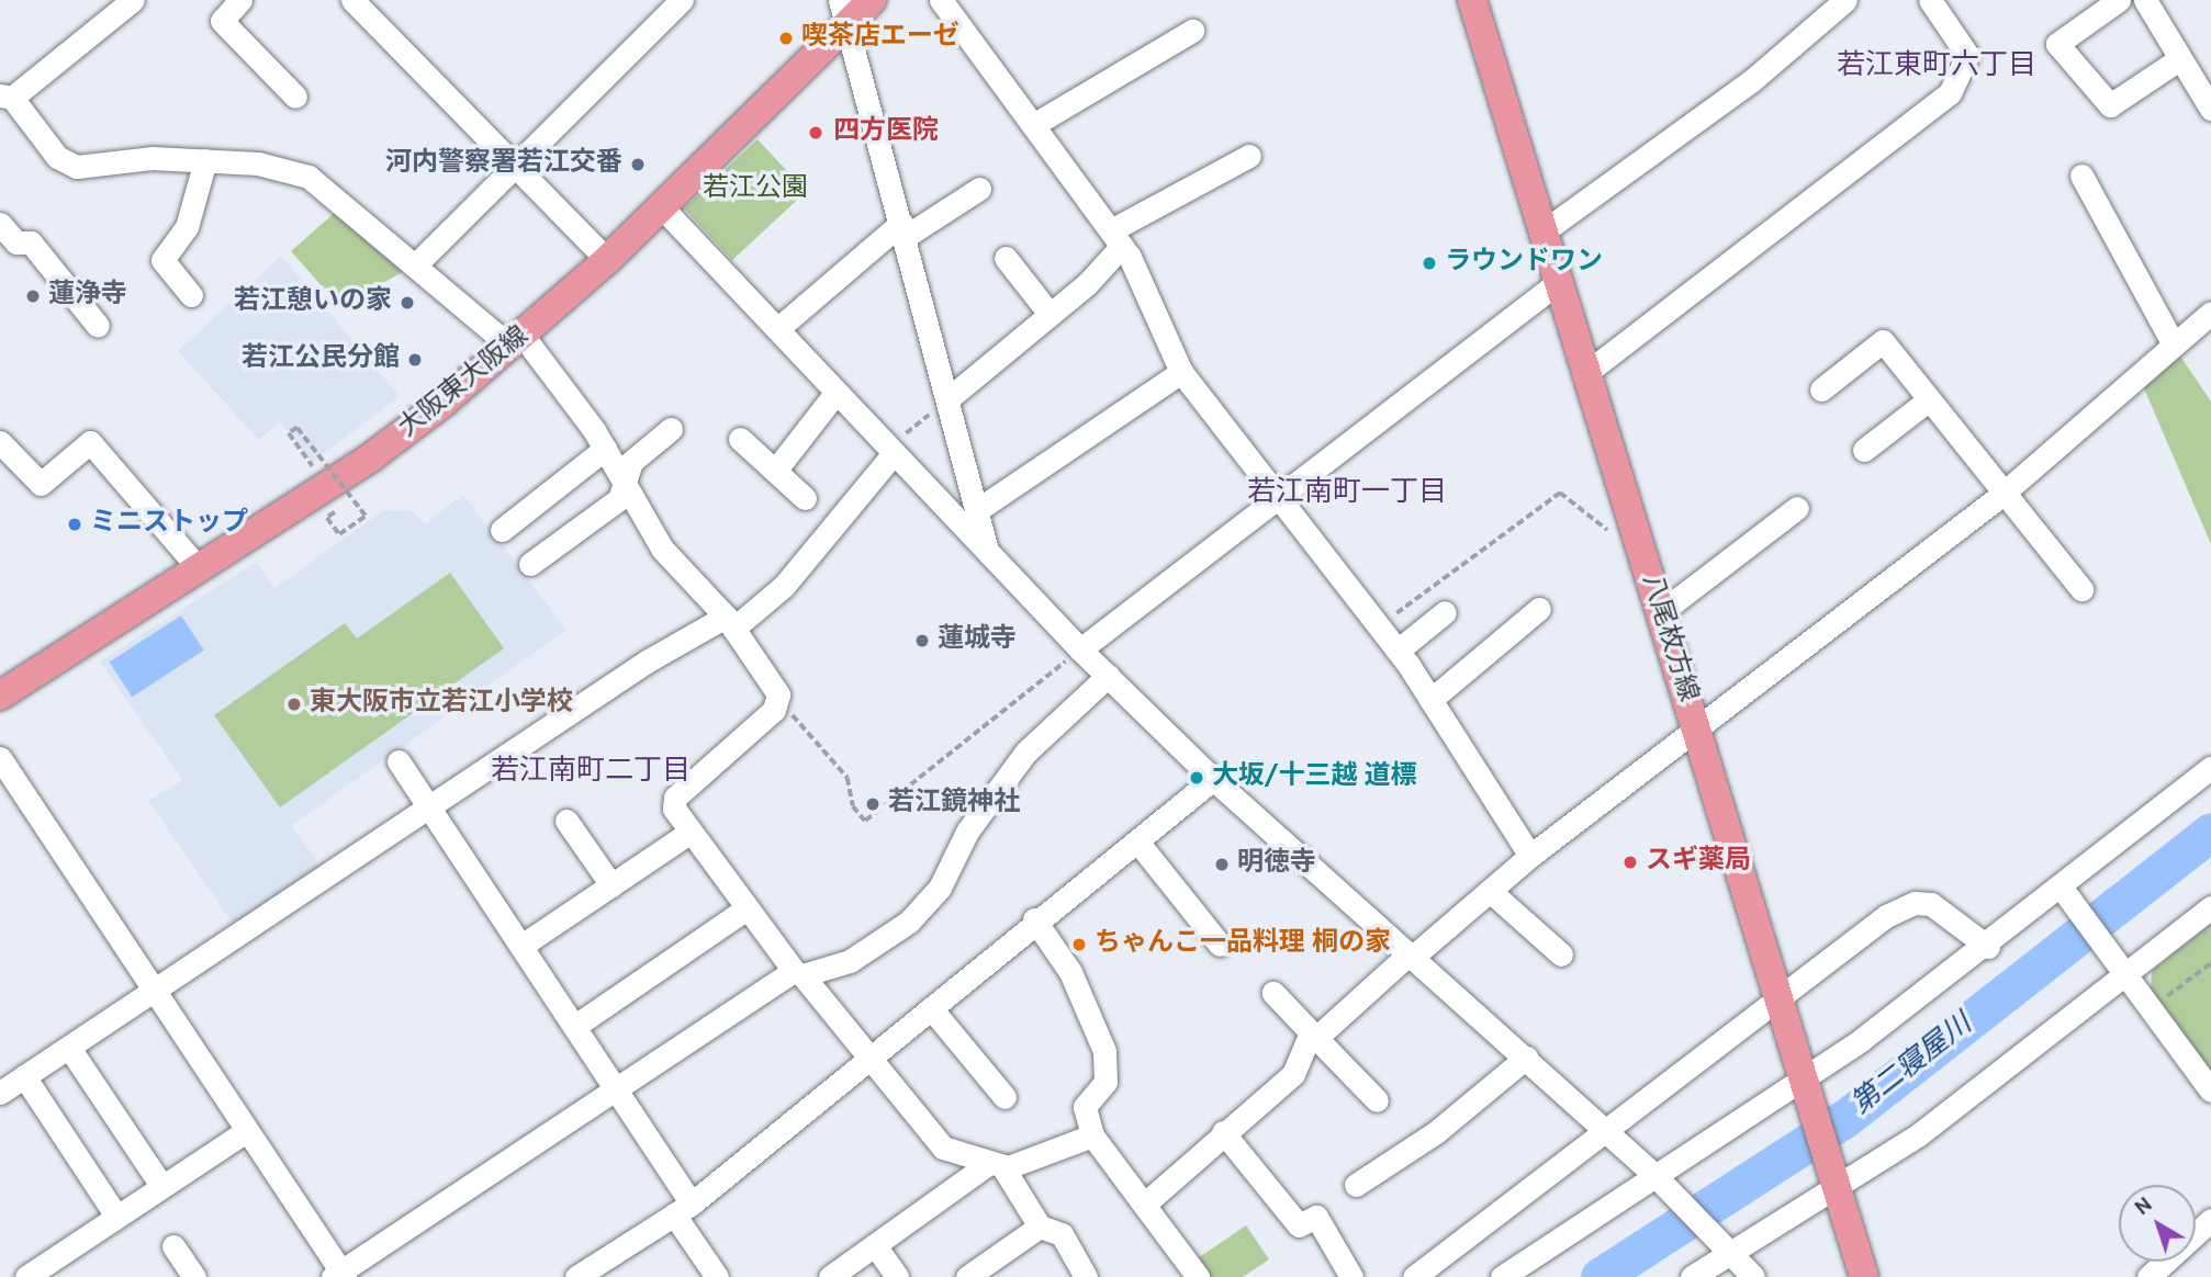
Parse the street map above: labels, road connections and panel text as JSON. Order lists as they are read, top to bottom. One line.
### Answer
{"streets":{"main road":["大阪東大阪線","八尾枚方線"]},"districts":["若江東町六丁目","若江南町一丁目","若江南町二丁目"],"water":["第二寝屋川"],"parks":["若江公園"],"places":["喫茶店エーゼ","四方医院","河内警察署若江交番","ラウンドワン","蓮浄寺","若江憩いの家","若江公民分館","ミニストップ","蓮城寺","東大阪市立若江小学校","大坂/十三越 道標","若江鏡神社","スギ薬局","明徳寺","ちゃんこ一品料理 桐の家"],"north":"top left"}
